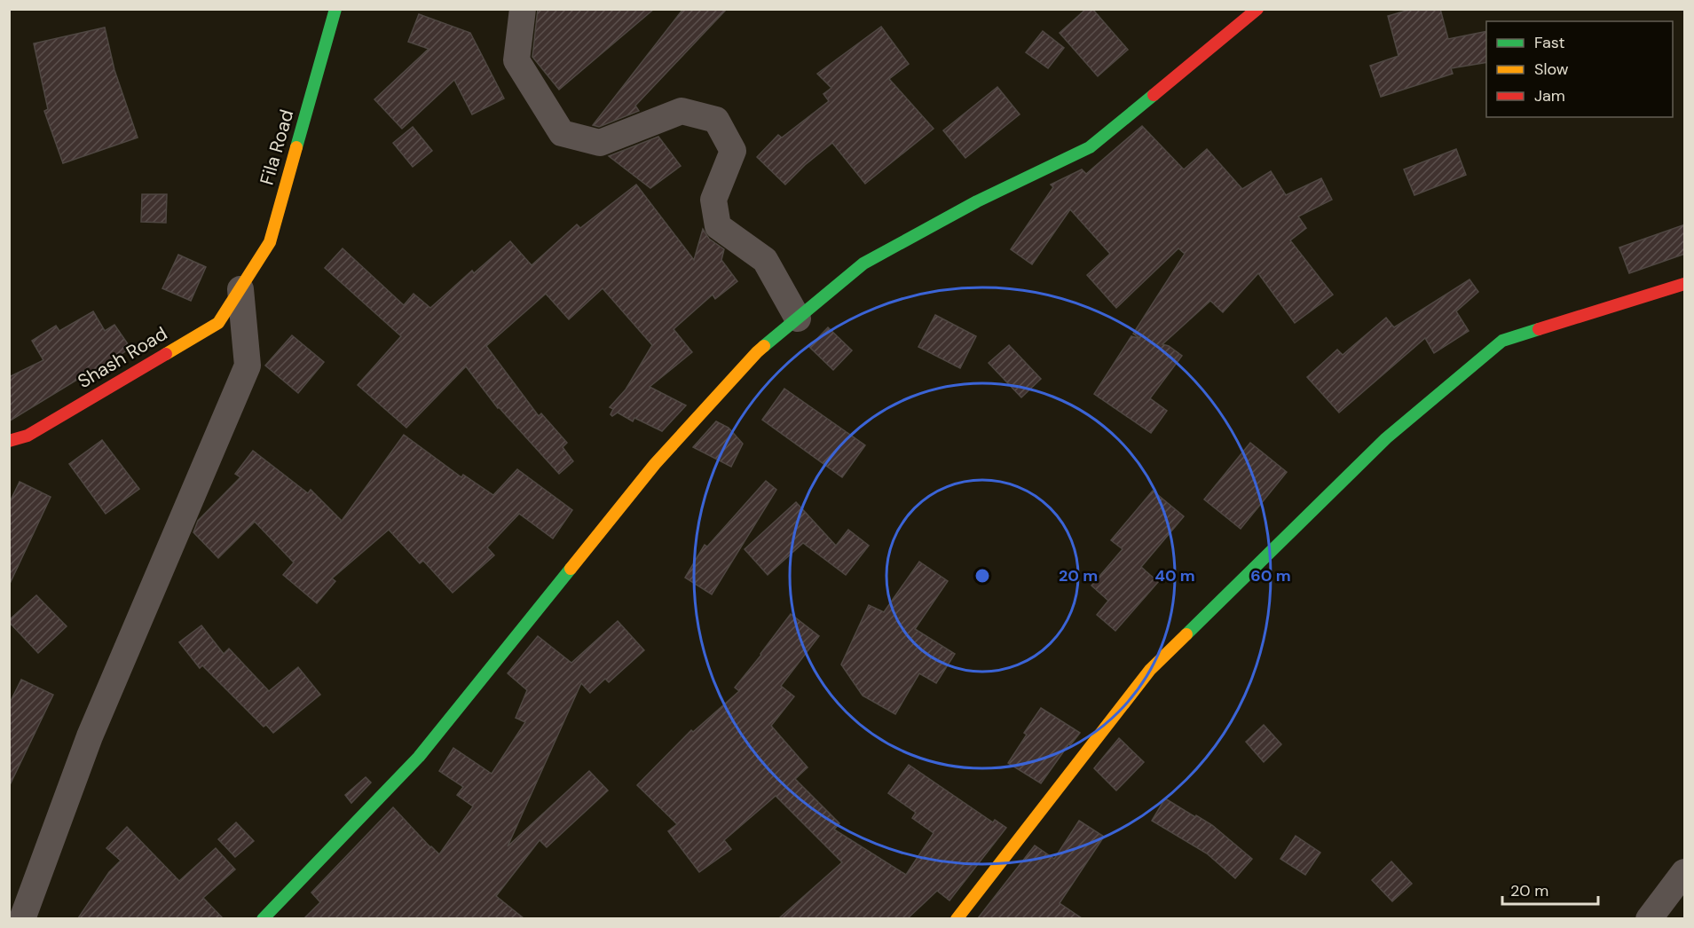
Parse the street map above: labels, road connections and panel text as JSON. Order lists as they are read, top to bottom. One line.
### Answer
{"streets":{"street":["Fila Road","Shash Road"]},"crossings":[["Fila Road","Shash Road"]],"legend":["Fast","Slow","Jam"],"scale_bar":"20 m","rings":["20 m","40 m","60 m"]}
